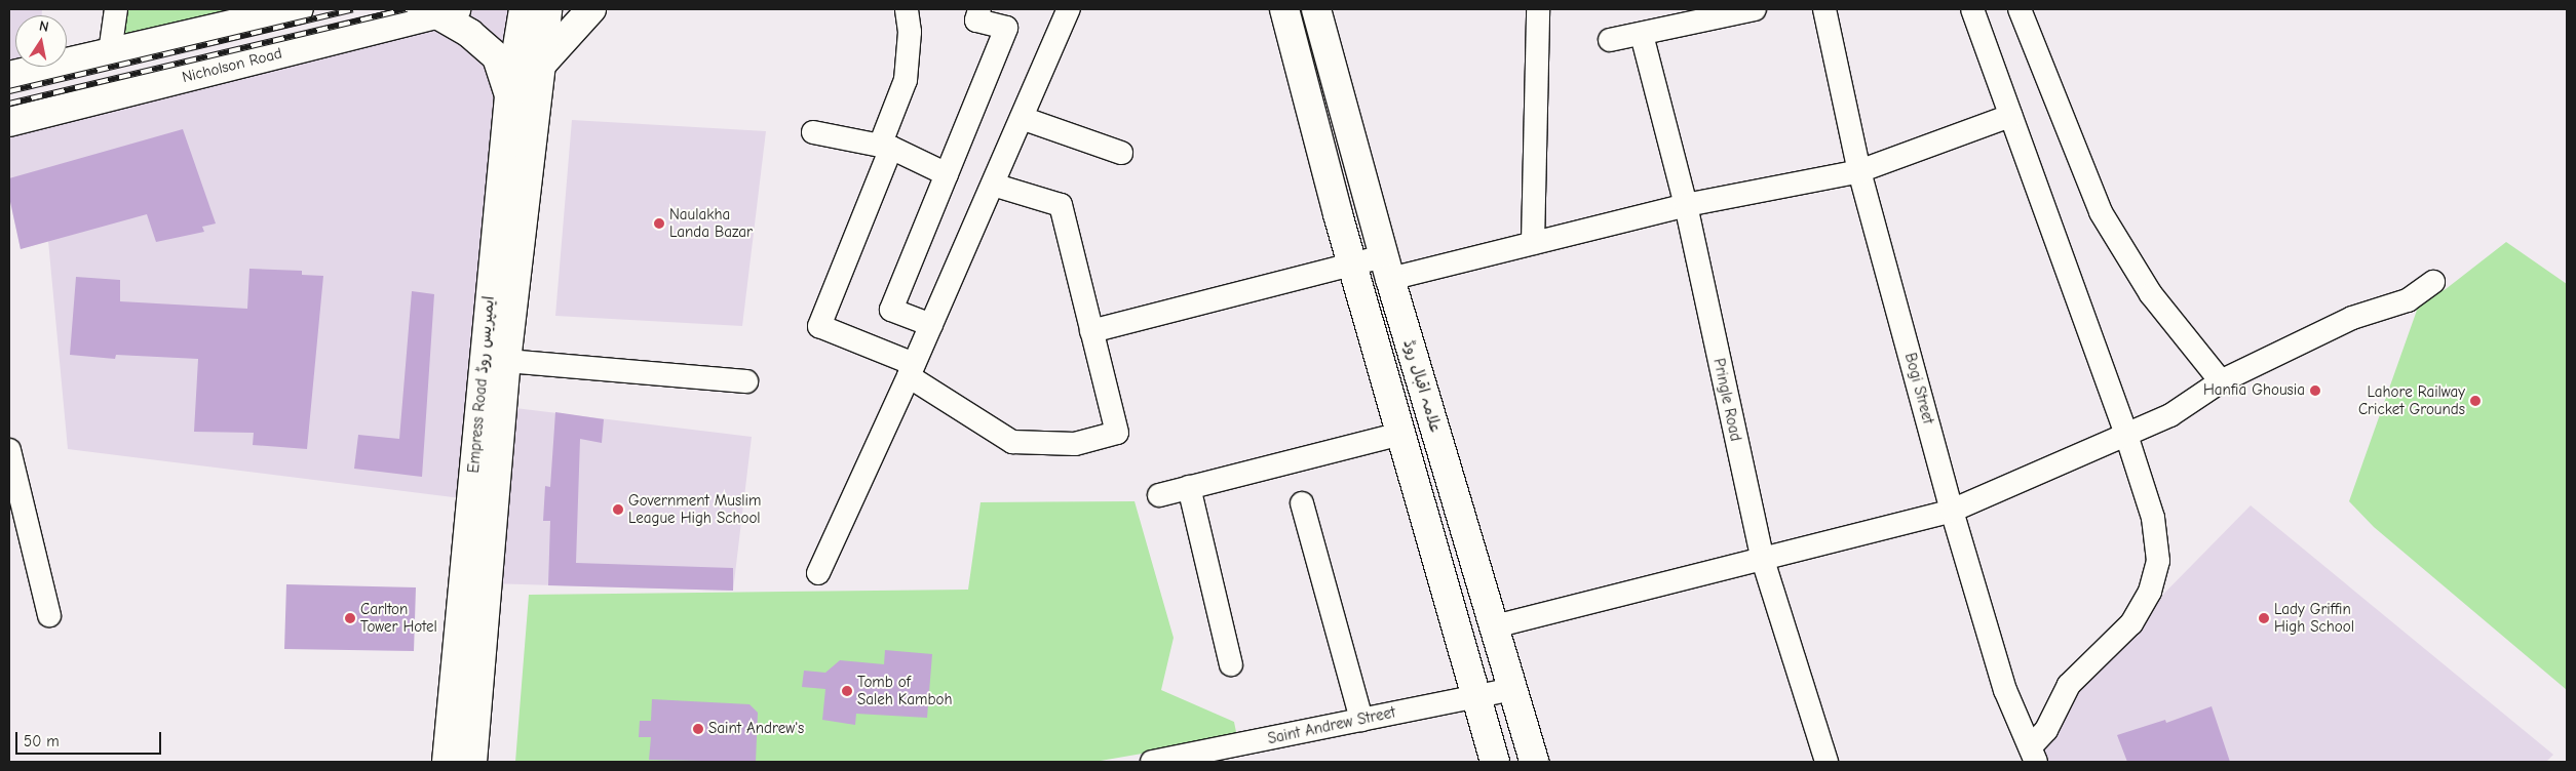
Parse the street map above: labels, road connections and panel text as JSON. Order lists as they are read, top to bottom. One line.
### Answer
{"streets":{"main road":["Nicholson Road","Empress Road ایمپریس روڈ","علامہ اقبال روڈ"],"street":["Bogi Street","Pringle Road","Saint Andrew Street"]},"crossings":[["علامہ اقبال روڈ","Saint Andrew Street"]],"places":["Naulakha Landa Bazar","Hanfia Ghousia","Lahore Railway Cricket Grounds","Government Muslim League High School","Carlton Tower Hotel","Lady Griffin High School","Tomb of Saleh Kamboh","Saint Andrew's"],"scale_bar":"50 m","north":"top"}
